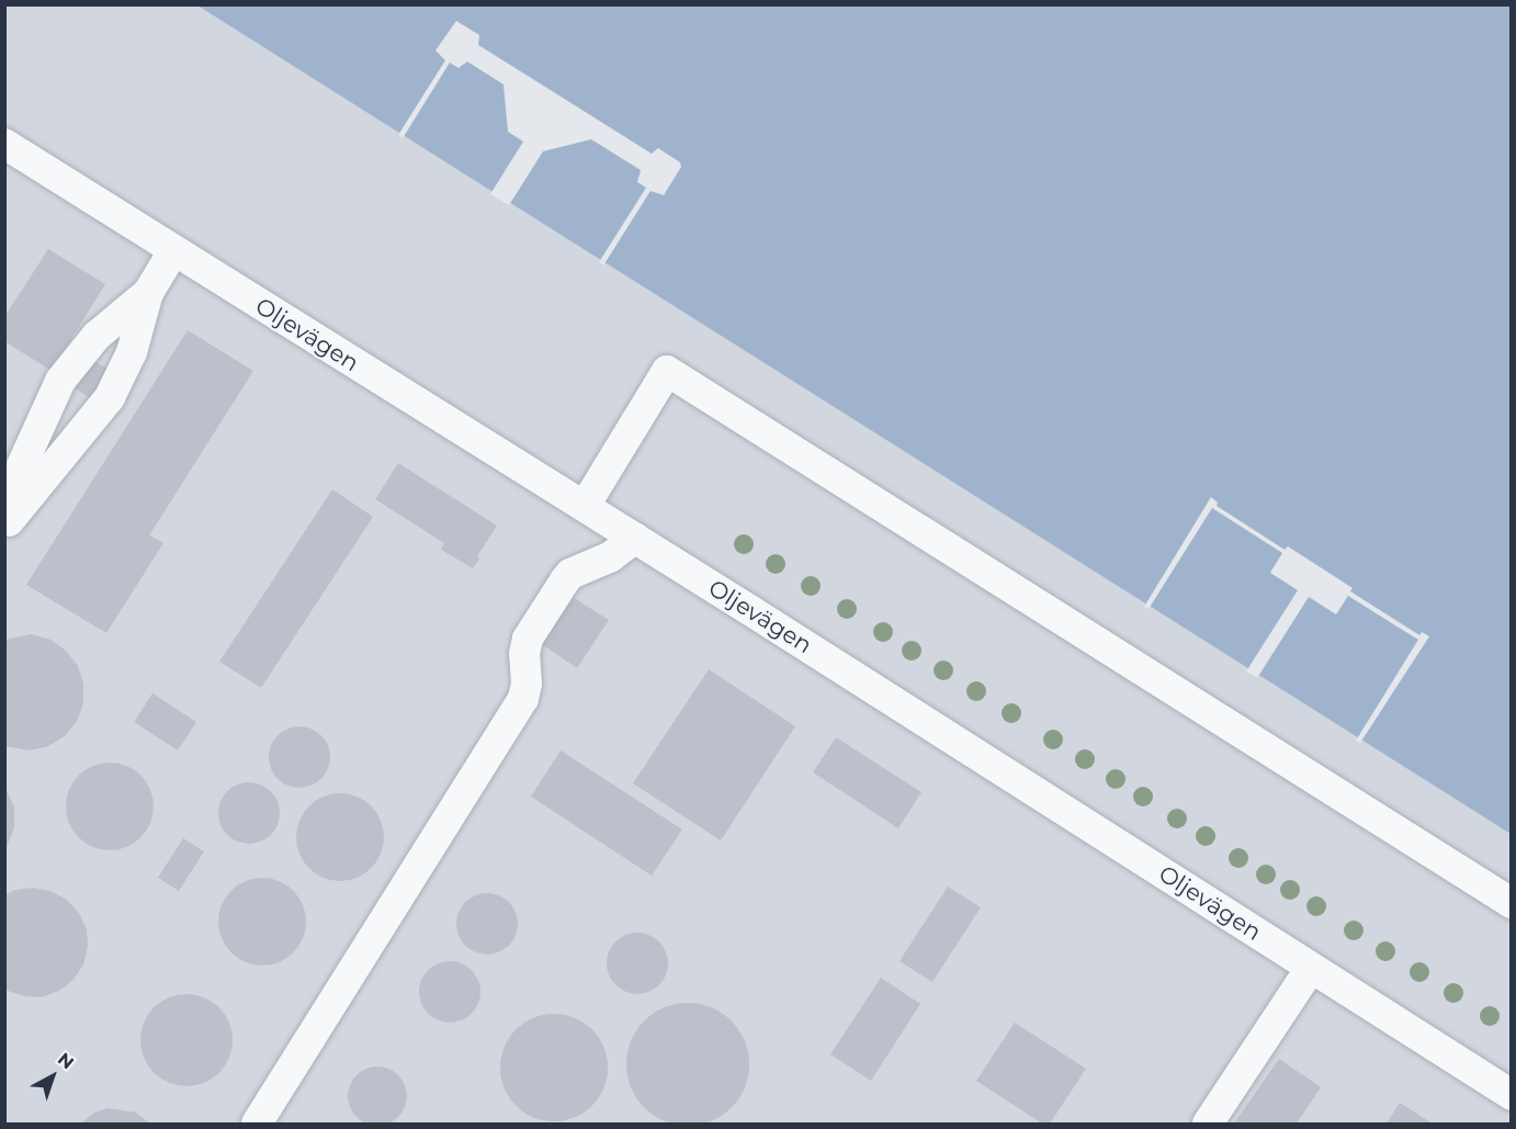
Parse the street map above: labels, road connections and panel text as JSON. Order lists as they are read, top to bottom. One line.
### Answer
{"streets":{"street":["Oljevägen"]},"north":"top right"}
